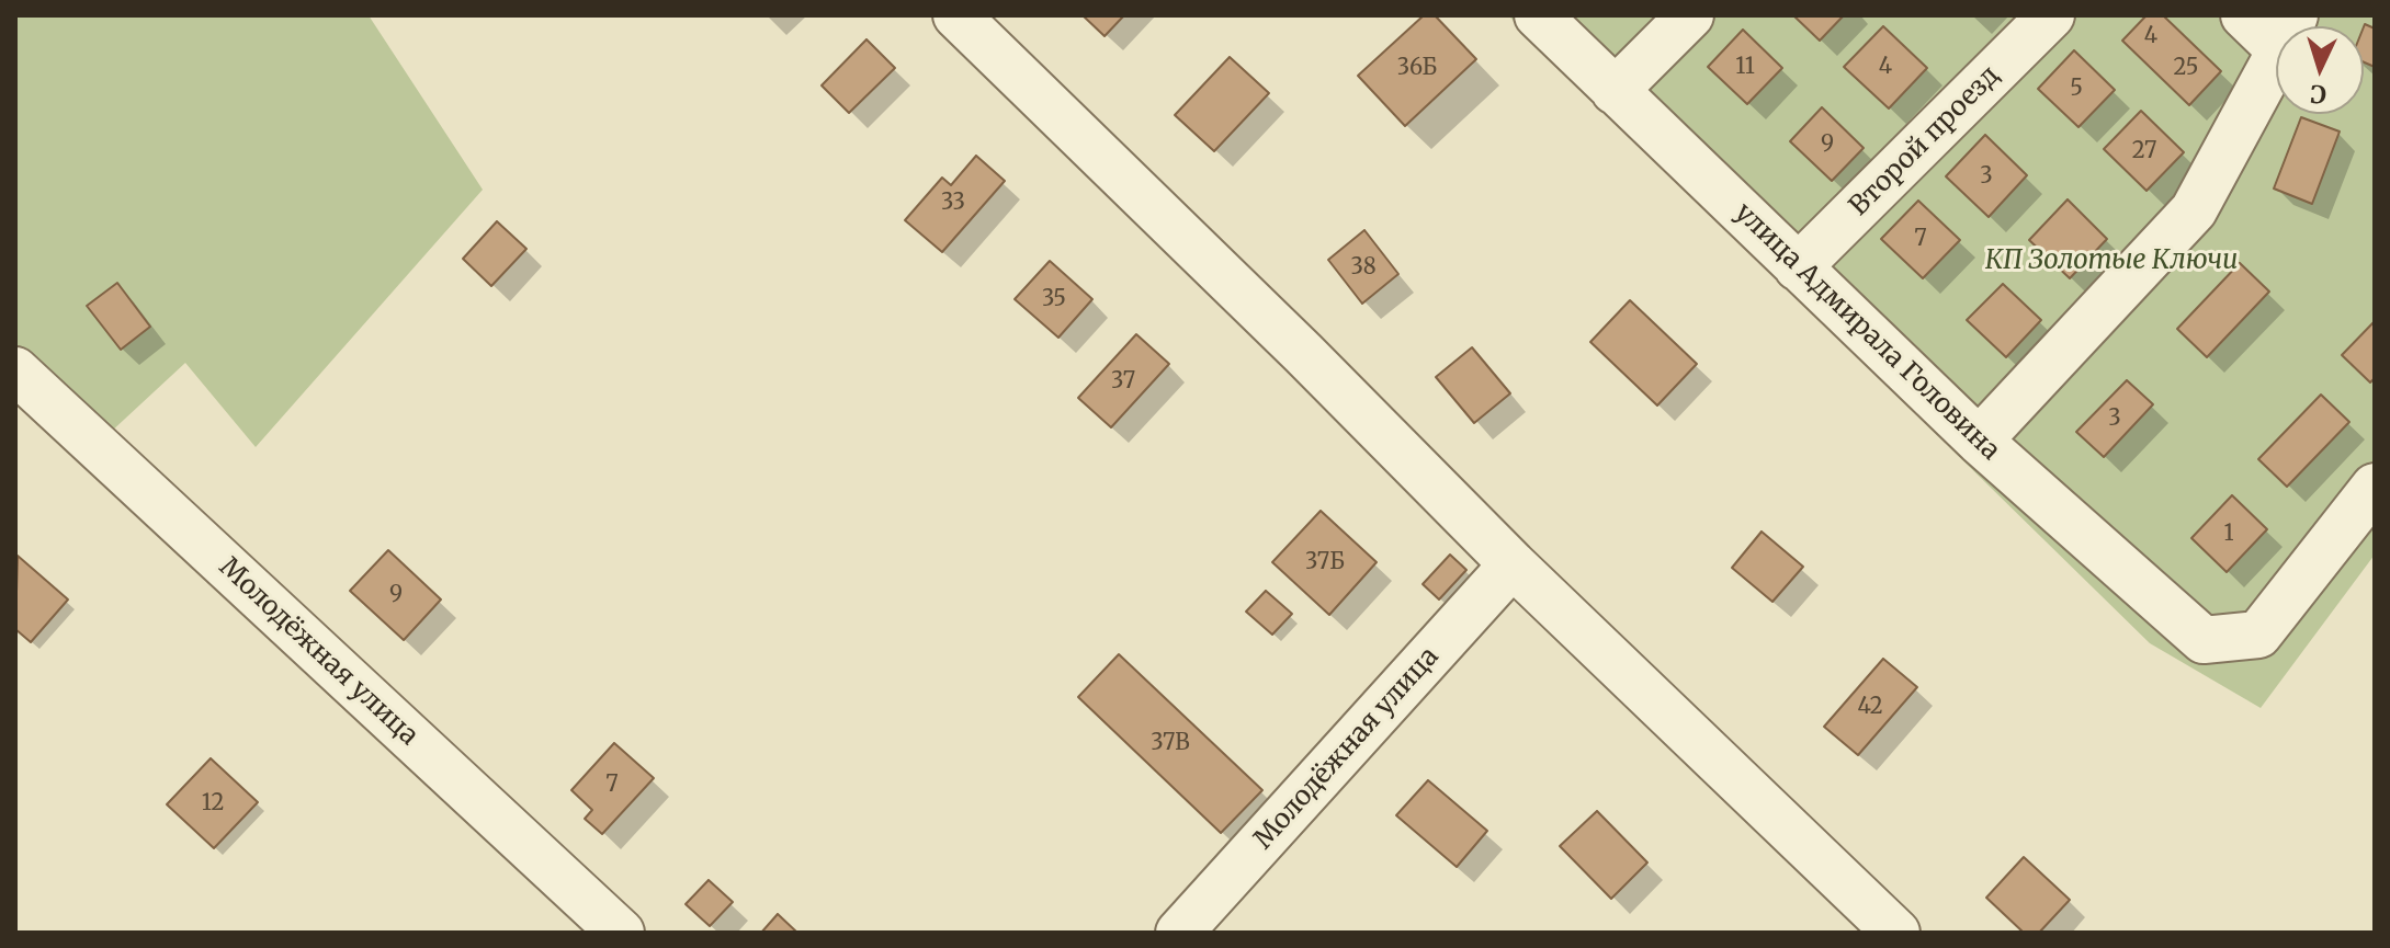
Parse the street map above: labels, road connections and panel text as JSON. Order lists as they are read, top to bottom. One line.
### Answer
{"streets":{"street":["Второй проезд","улица Адмирала Головина","Молодёжная улица"]},"crossings":[["Второй проезд","улица Адмирала Головина"]],"parks":["КП Золотые Ключи"],"house_numbers":["4","11","4","36Б","25","5","9","27","3","33","7","38","35","37","3","1","37Б","9","42","37В","7","12"],"north":"bottom"}
